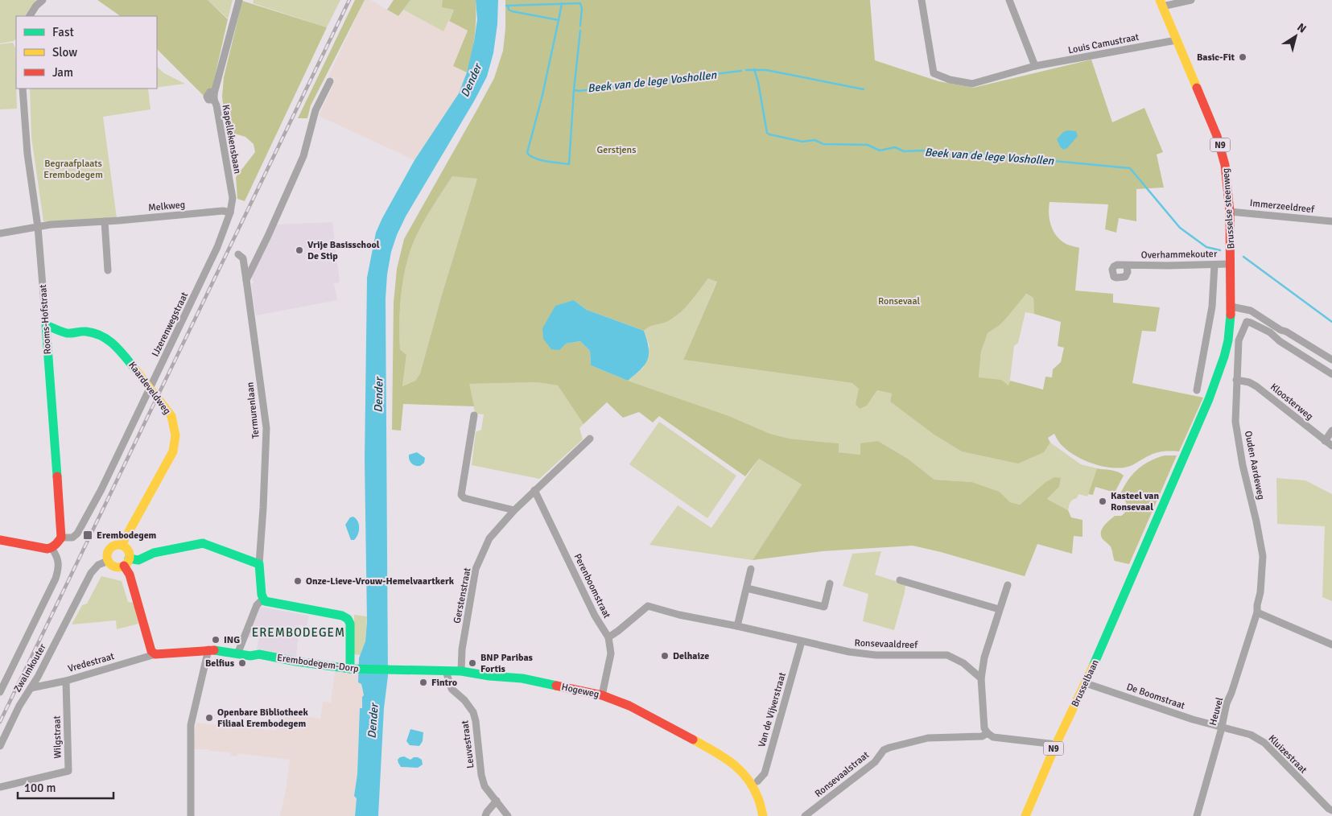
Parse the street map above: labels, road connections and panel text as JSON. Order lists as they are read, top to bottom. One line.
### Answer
{"streets":{"street":["Louis Camustraat","Kapellekensbaan","N9","Melkweg","Immerzeeldreef","Brusselse steenweg","Overhammekouter","Rooms-Hofstraat","IJzerenwegstraat","Kaardeveldweg","Kloosterweg","Termurenlaan","Ouden Aardeweg","Perenboomstraat","Gerstenstraat","Ronsevaaldreef","Vredestraat","Erembodegem-Dorp","Zwalmkouter","Brusselbaan","Hogeweg","De Boomstraat","Van de Vijverstraat","Heuvel","Wilgstraat","Leuvestraat","Kluizestraat","Ronsevaalstraat"]},"crossings":[["Louis Camustraat","Brusselse steenweg"],["Kapellekensbaan","Melkweg"],["Kapellekensbaan","IJzerenwegstraat"],["Melkweg","Rooms-Hofstraat"],["Melkweg","IJzerenwegstraat"],["Immerzeeldreef","Brusselse steenweg"],["Brusselse steenweg","Overhammekouter"],["Brusselse steenweg","Brusselbaan"],["Rooms-Hofstraat","IJzerenwegstraat"],["Rooms-Hofstraat","Kaardeveldweg"],["Kaardeveldweg","Zwalmkouter"],["Kloosterweg","Ouden Aardeweg"],["Ouden Aardeweg","Heuvel"],["Perenboomstraat","Gerstenstraat"],["Perenboomstraat","Ronsevaaldreef"],["Perenboomstraat","Hogeweg"],["Gerstenstraat","Hogeweg"],["Ronsevaaldreef","Van de Vijverstraat"],["Vredestraat","Erembodegem-Dorp"],["Vredestraat","Zwalmkouter"],["Vredestraat","Wilgstraat"],["Erembodegem-Dorp","Hogeweg"],["Brusselbaan","De Boomstraat"],["Brusselbaan","Ronsevaalstraat"],["Hogeweg","Van de Vijverstraat"],["Hogeweg","Leuvestraat"],["De Boomstraat","Heuvel"],["De Boomstraat","Kluizestraat"],["Heuvel","Kluizestraat"]],"districts":["EREMBODEGEM"],"water":["Dender","Beek van de lege Voshollen"],"parks":["Gerstjens","Begraafplaats Erembodegem","Ronsevaal"],"places":{"other":["Basic-Fit","Vrije Basisschool De Stip","Kasteel van Ronsevaal","Onze-Lieve-Vrouw-Hemelvaartkerk","ING","Delhaize","Belfius","BNP Paribas Fortis","Fintro","Openbare Bibliotheek Filiaal Erembodegem"],"transit":["Erembodegem"]},"legend":["Fast","Slow","Jam"],"scale_bar":"100 m","north":"top right"}
